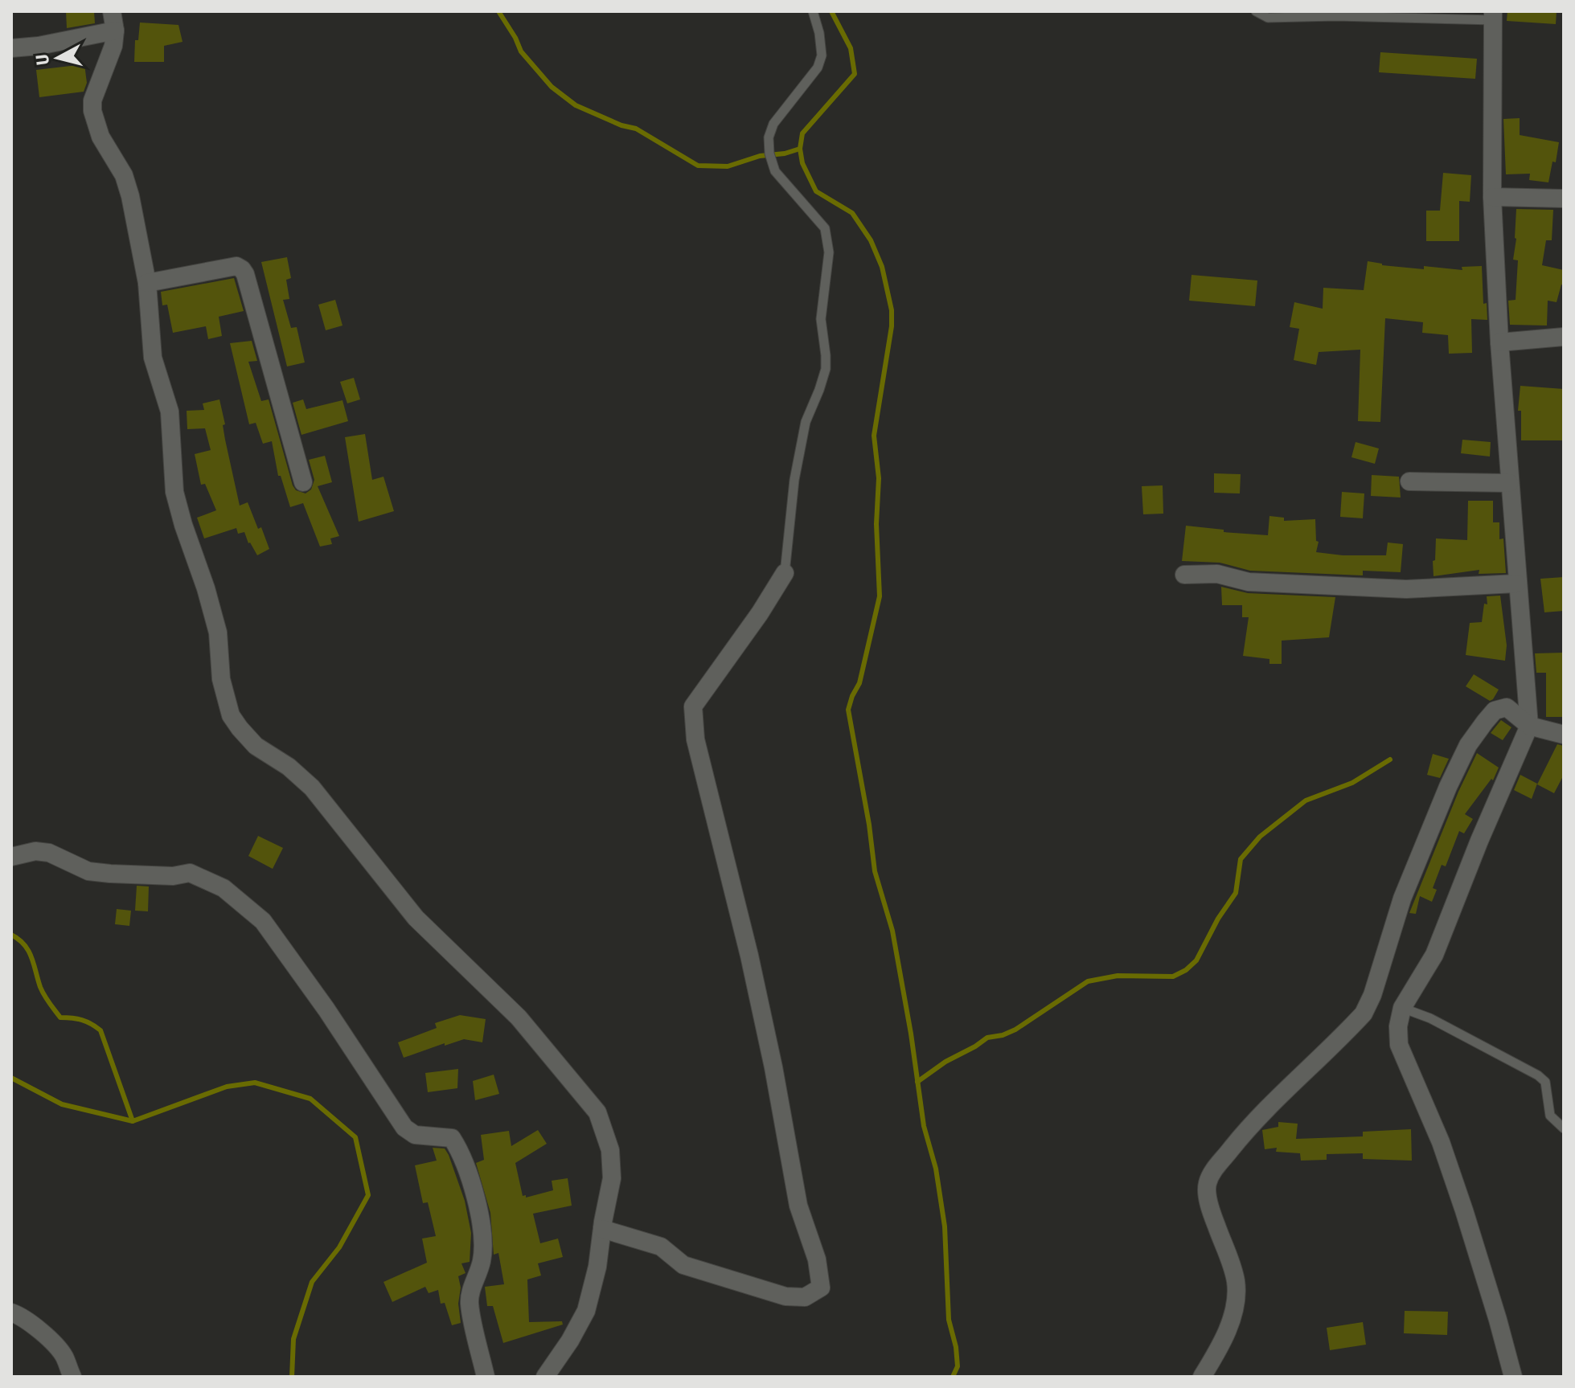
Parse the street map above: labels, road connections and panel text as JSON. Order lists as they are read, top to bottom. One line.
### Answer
{"north":"left"}
